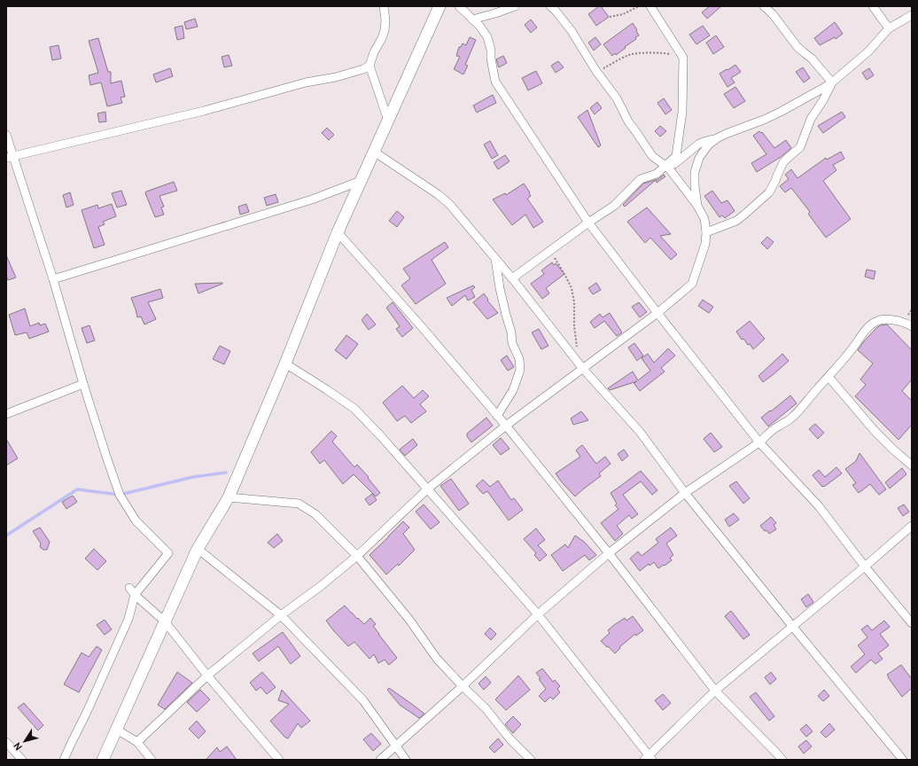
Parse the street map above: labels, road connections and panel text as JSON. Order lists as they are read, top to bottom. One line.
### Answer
{"north":"bottom left"}
